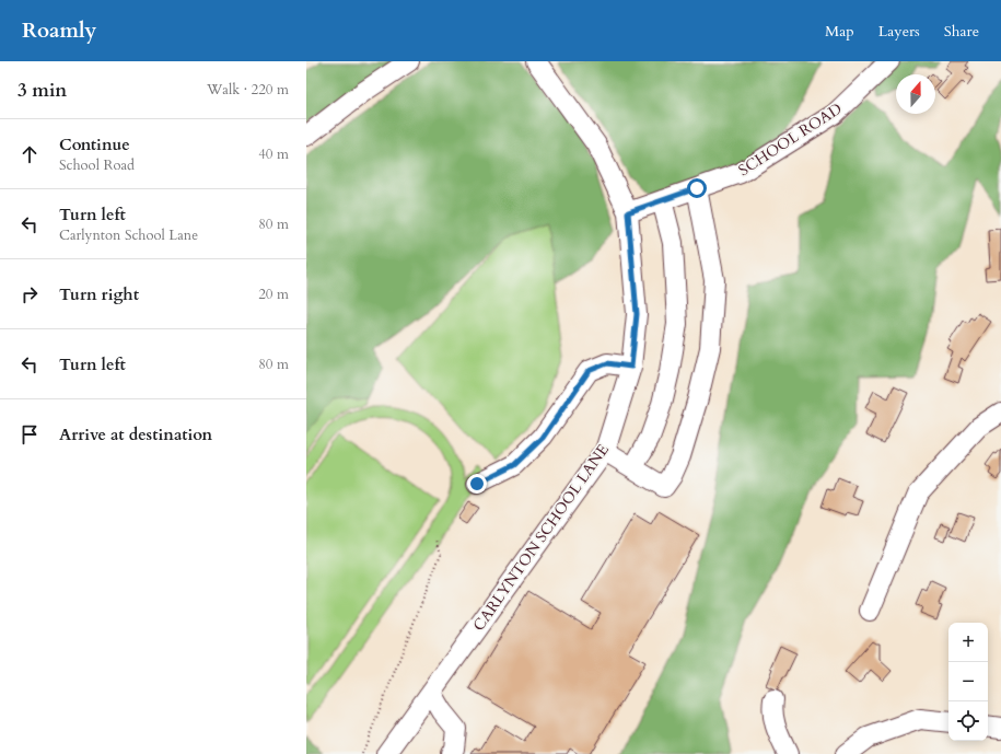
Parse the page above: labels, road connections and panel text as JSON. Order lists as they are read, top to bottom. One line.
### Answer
{"streets":{"street":["SCHOOL ROAD","CARLYNTON SCHOOL LANE"]},"crossings":[["SCHOOL ROAD","CARLYNTON SCHOOL LANE"]],"north":"top","page":{"header":"Roamly","nav":["Map","Layers","Share"],"heading":["3 min","Walk · 220 m"],"list":[["Continue","School Road","40 m"],["Turn left","Carlynton School Lane","80 m"],["Turn right","20 m"],["Turn left","80 m"],"Arrive at destination"],"map_buttons":["+","−"]}}
